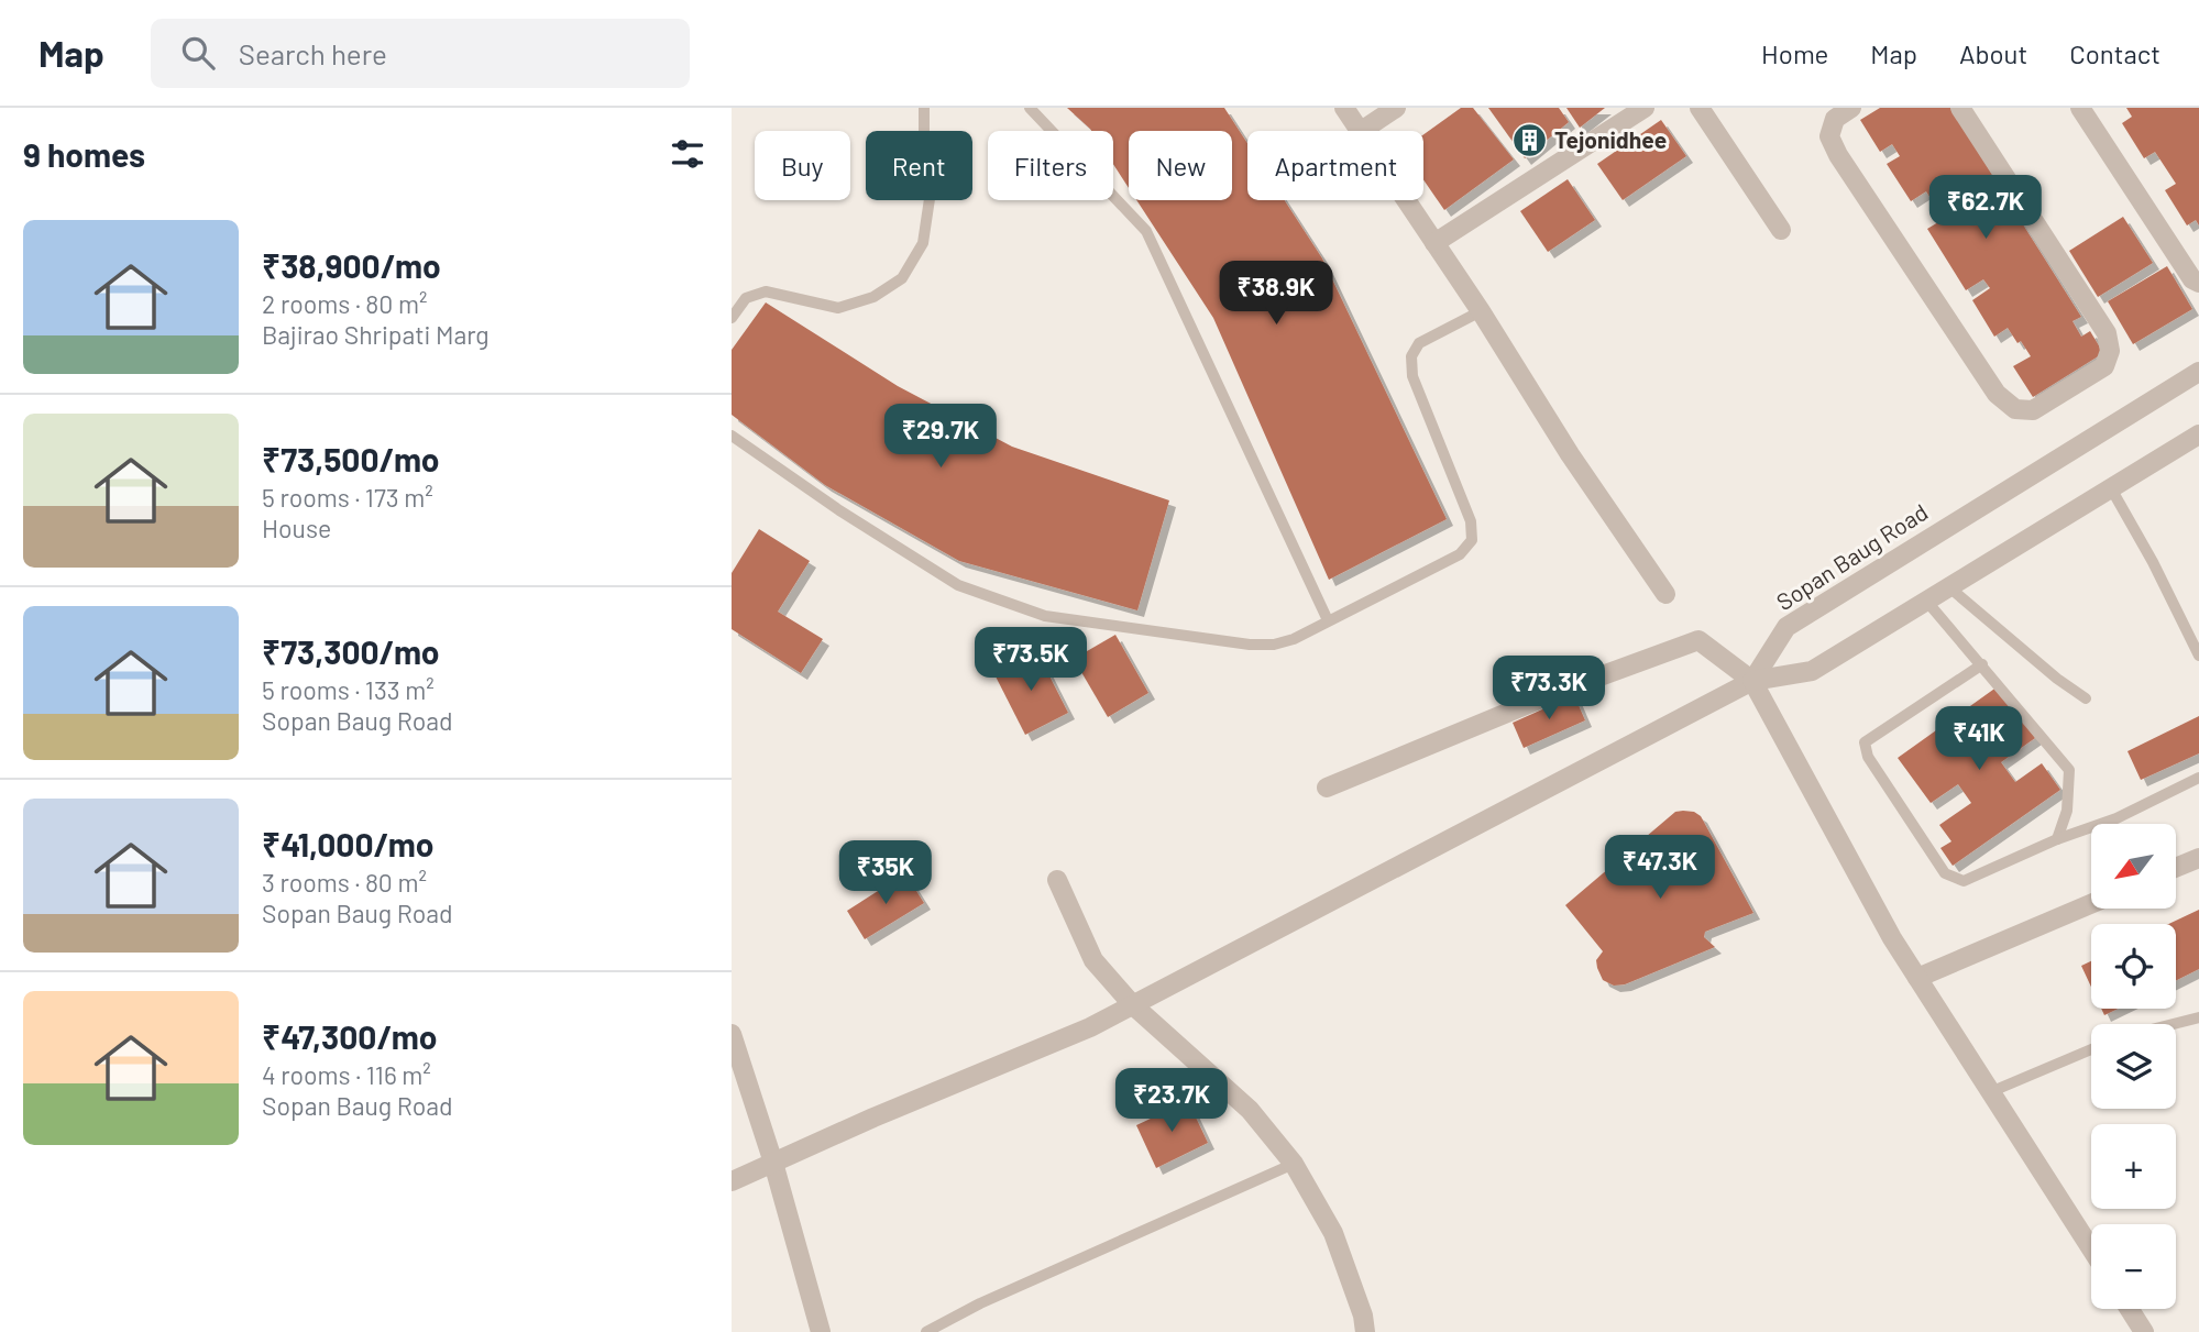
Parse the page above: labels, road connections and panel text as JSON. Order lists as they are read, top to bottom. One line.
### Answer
{"streets":{"street":["Sopan Baug Road"]},"places":{"building":["Tejonidhee"]},"north":"bottom left","page":{"header":"Map","search":"Search here","nav":["Home","Map","About","Contact"],"heading":"9 homes","chip":["Buy","Rent","Filters","New","Apartment"],"price":["₹62.7K","₹38.9K","₹29.7K","₹73.5K","₹73.3K","₹41K","₹47.3K","₹35K","₹23.7K"],"list":[{"name":"₹38,900/mo","note":"2 rooms · 80 m² · Bajirao Shripati Marg"},{"name":"₹73,500/mo","note":"5 rooms · 173 m² · House"},{"name":"₹73,300/mo","note":"5 rooms · 133 m² · Sopan Baug Road"},{"name":"₹41,000/mo","note":"3 rooms · 80 m² · Sopan Baug Road"},{"name":"₹47,300/mo","note":"4 rooms · 116 m² · Sopan Baug Road"}],"map_buttons":["+","−"]}}
